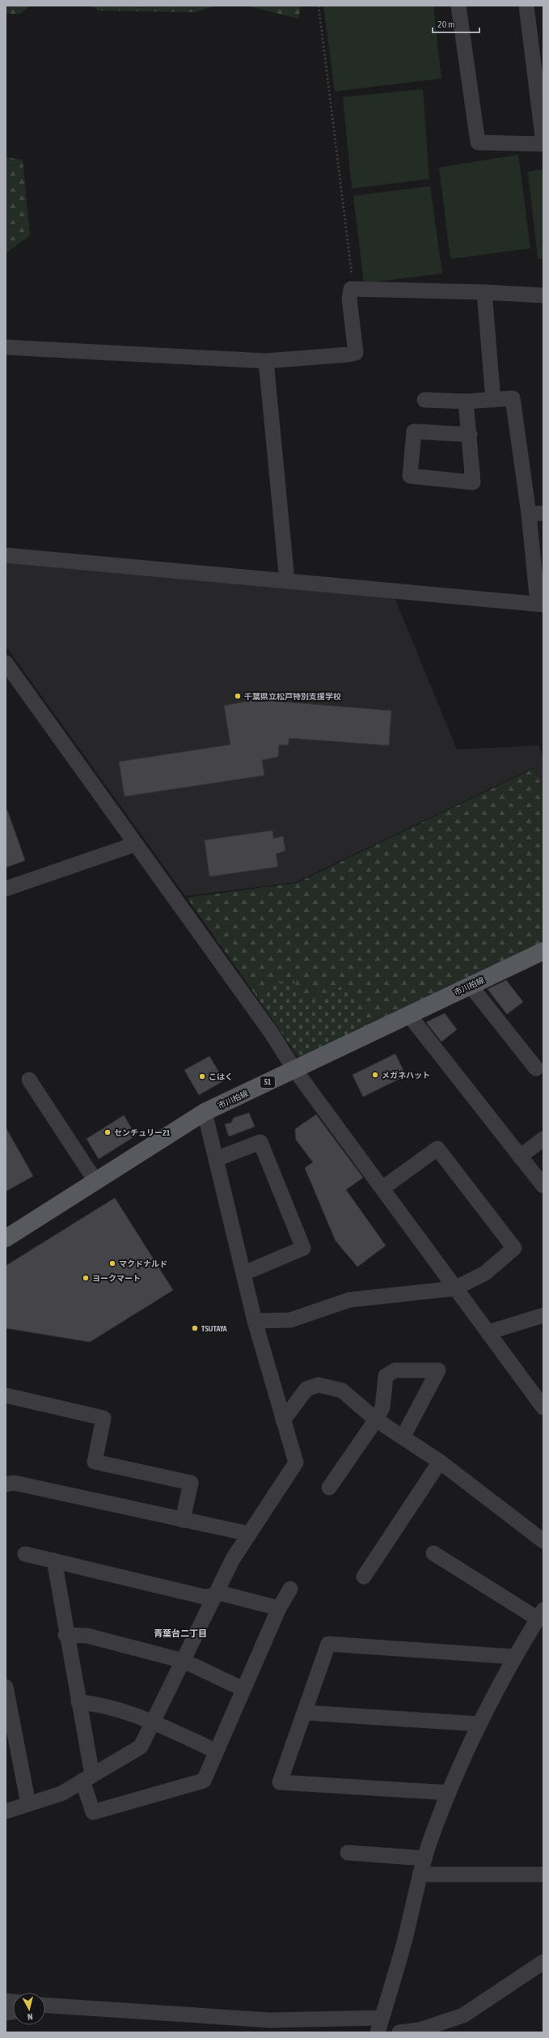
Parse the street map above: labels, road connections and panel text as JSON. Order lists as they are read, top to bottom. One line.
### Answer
{"streets":{"main road":["市川柏線","51"]},"districts":["青葉台二丁目"],"places":["千葉県立松戸特別支援学校","メガネハット","こはく","センチュリー21","マクドナルド","ヨークマート","TSUTAYA"],"scale_bar":"20 m","north":"bottom"}
